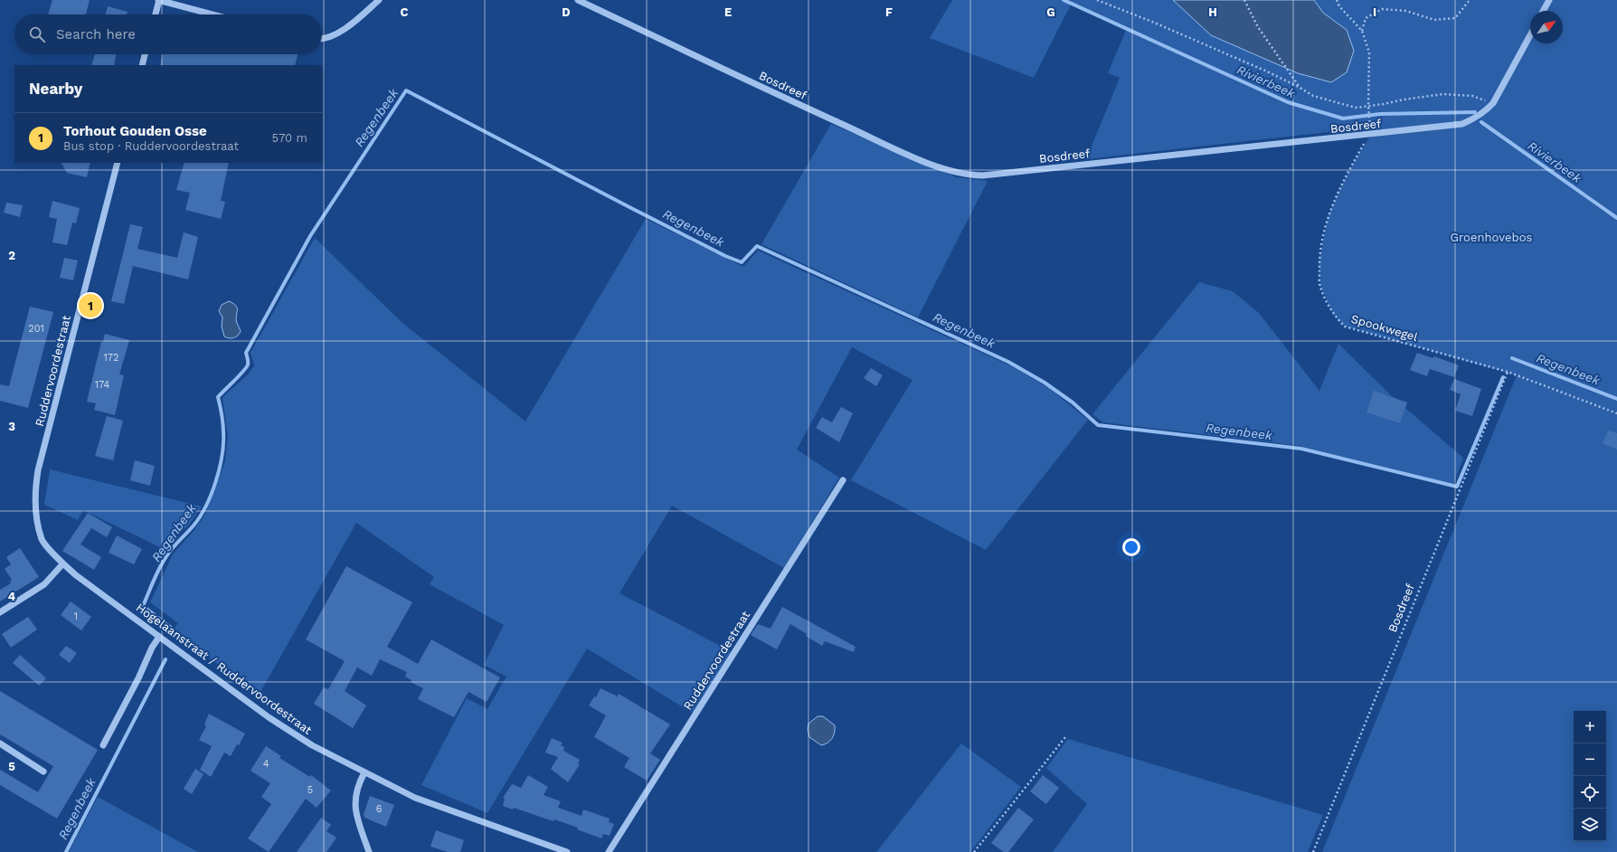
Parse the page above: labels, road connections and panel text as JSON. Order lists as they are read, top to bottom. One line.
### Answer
{"streets":{"street":["Bosdreef","Ruddervoordestraat","Hogelaanstraat / Ruddervoordestraat"],"path":["Spookwegel"]},"crossings":[["Bosdreef","Spookwegel"],["Ruddervoordestraat","Hogelaanstraat / Ruddervoordestraat"]],"water":["Rivierbeek","Regenbeek"],"parks":["Groenhovebos"],"house_numbers":["201","172","174","1","4","5","6"],"north":"top right","page":{"search":"Search here","heading":"Nearby","list":[{"mark":"1","name":"Torhout Gouden Osse","note":"Bus stop · Ruddervoordestraat","value":"570 m"}],"pins":"1","map_buttons":["+","−"]},"grid":{"columns":["C","D","E","F","G","H","I"],"rows":["2","3","4","5"]}}
